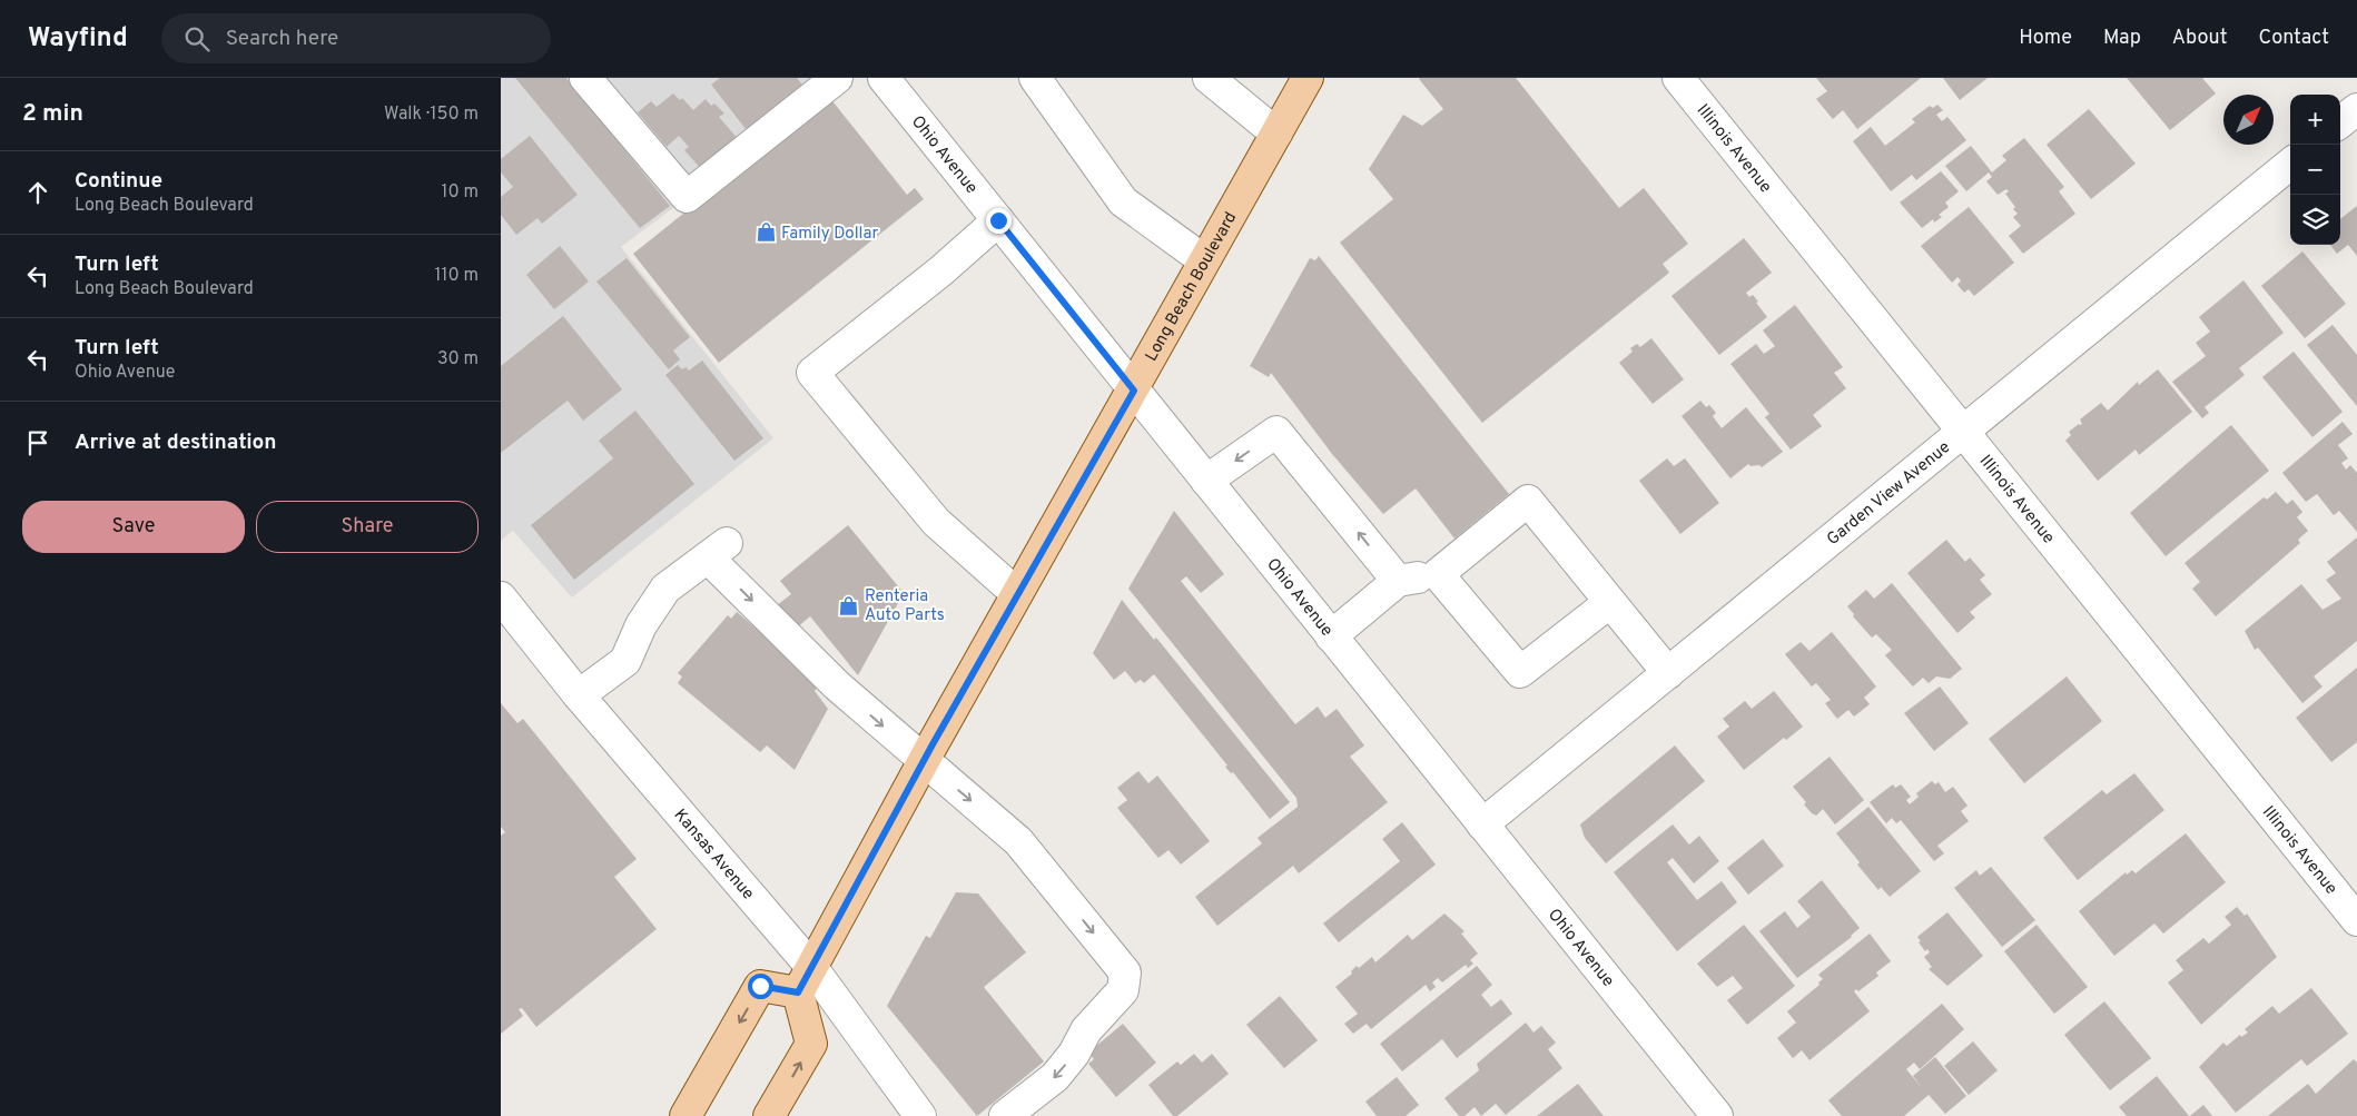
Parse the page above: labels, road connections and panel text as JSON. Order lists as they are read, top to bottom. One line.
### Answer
{"streets":{"main road":["Long Beach Boulevard"],"street":["Illinois Avenue","Ohio Avenue","Garden View Avenue","Kansas Avenue"]},"crossings":[["Illinois Avenue","Garden View Avenue"],["Ohio Avenue","Long Beach Boulevard"],["Ohio Avenue","Garden View Avenue"],["Long Beach Boulevard","Kansas Avenue"]],"places":{"shop":["Family Dollar","Renteria Auto Parts"]},"north":"top right","page":{"header":"Wayfind","search":"Search here","nav":["Home","Map","About","Contact"],"heading":["2 min","Walk · 150 m"],"map_buttons":["+","−"],"list":[["Continue","Long Beach Boulevard","10 m"],["Turn left","Long Beach Boulevard","110 m"],["Turn left","Ohio Avenue","30 m"],"Arrive at destination"],"buttons":["Save","Share"]}}
